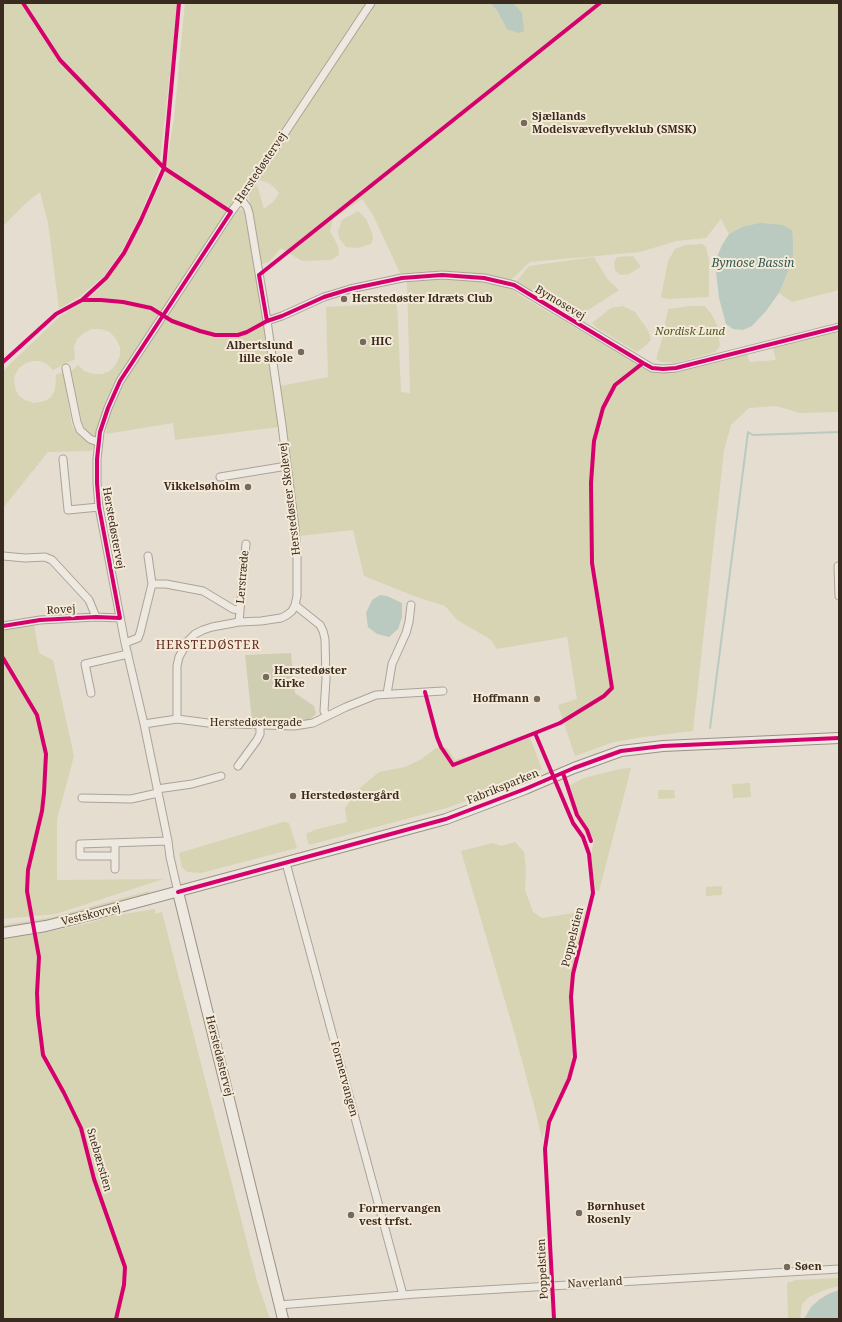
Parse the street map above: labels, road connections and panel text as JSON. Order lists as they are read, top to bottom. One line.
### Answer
{"streets":{"street":["Herstedøstervej","Bymosevej","Herstedøster Skolevej","Lerstræde","Rovej","Herstedøstergade","Fabriksparken","Vestskovvej","Formervangen","Naverland"],"cycle path":["Poppelstien","Snebærstien"]},"crossings":[["Herstedøstervej","Herstedøster Skolevej"],["Herstedøstervej","Rovej"],["Herstedøstervej","Herstedøstergade"],["Herstedøstervej","Fabriksparken"],["Herstedøstervej","Vestskovvej"],["Herstedøstervej","Naverland"],["Bymosevej","Herstedøster Skolevej"],["Fabriksparken","Vestskovvej"],["Fabriksparken","Formervangen"],["Formervangen","Naverland"]],"districts":["HERSTEDØSTER"],"water":["Bymose Bassin"],"parks":["Nordisk Lund"],"places":["Sjællands Modelsvæveflyveklub (SMSK)","Herstedøster Idræts Club","HIC","Albertslund lille skole","Vikkelsøholm","Herstedøster Kirke","Hoffmann","Herstedøstergård","Børnhuset Rosenly","Formervangen vest trfst.","Søen"]}
